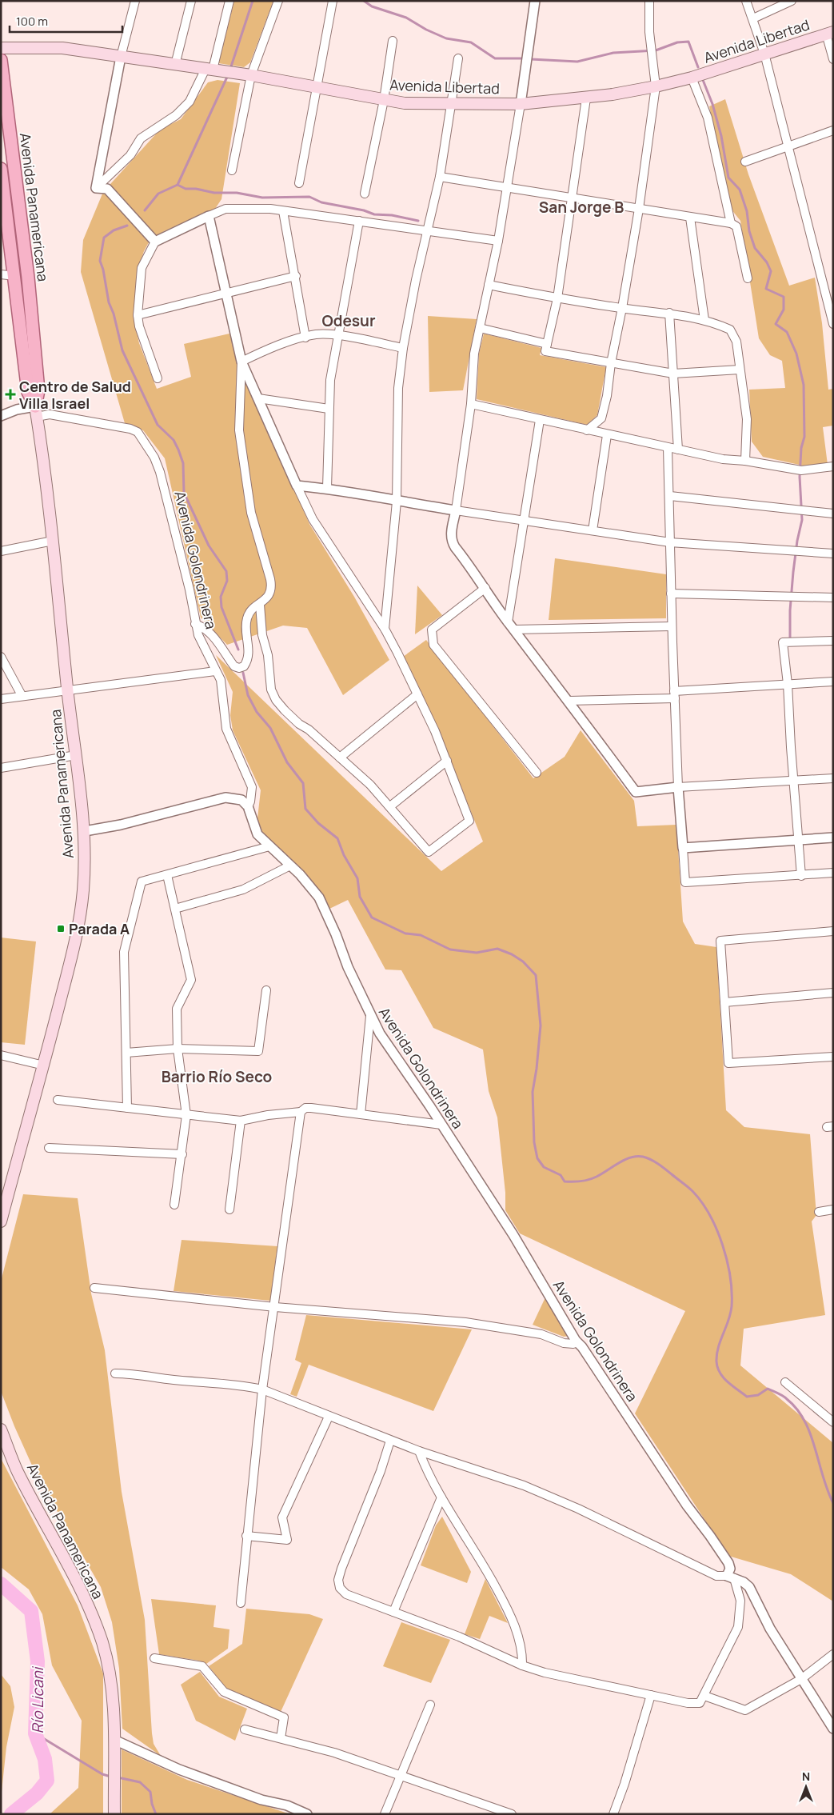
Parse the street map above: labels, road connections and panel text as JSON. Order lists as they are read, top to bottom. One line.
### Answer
{"streets":{"main road":["Avenida Libertad","Avenida Panamericana"],"street":["Avenida Golondrinera"]},"crossings":[["Avenida Panamericana","Avenida Golondrinera"]],"districts":["San Jorge B","Odesur","Barrio Río Seco"],"water":["Río Licani"],"places":{"health":["Centro de Salud Villa Israel"],"transit":["Parada A"]},"scale_bar":"100 m","north":"top"}
